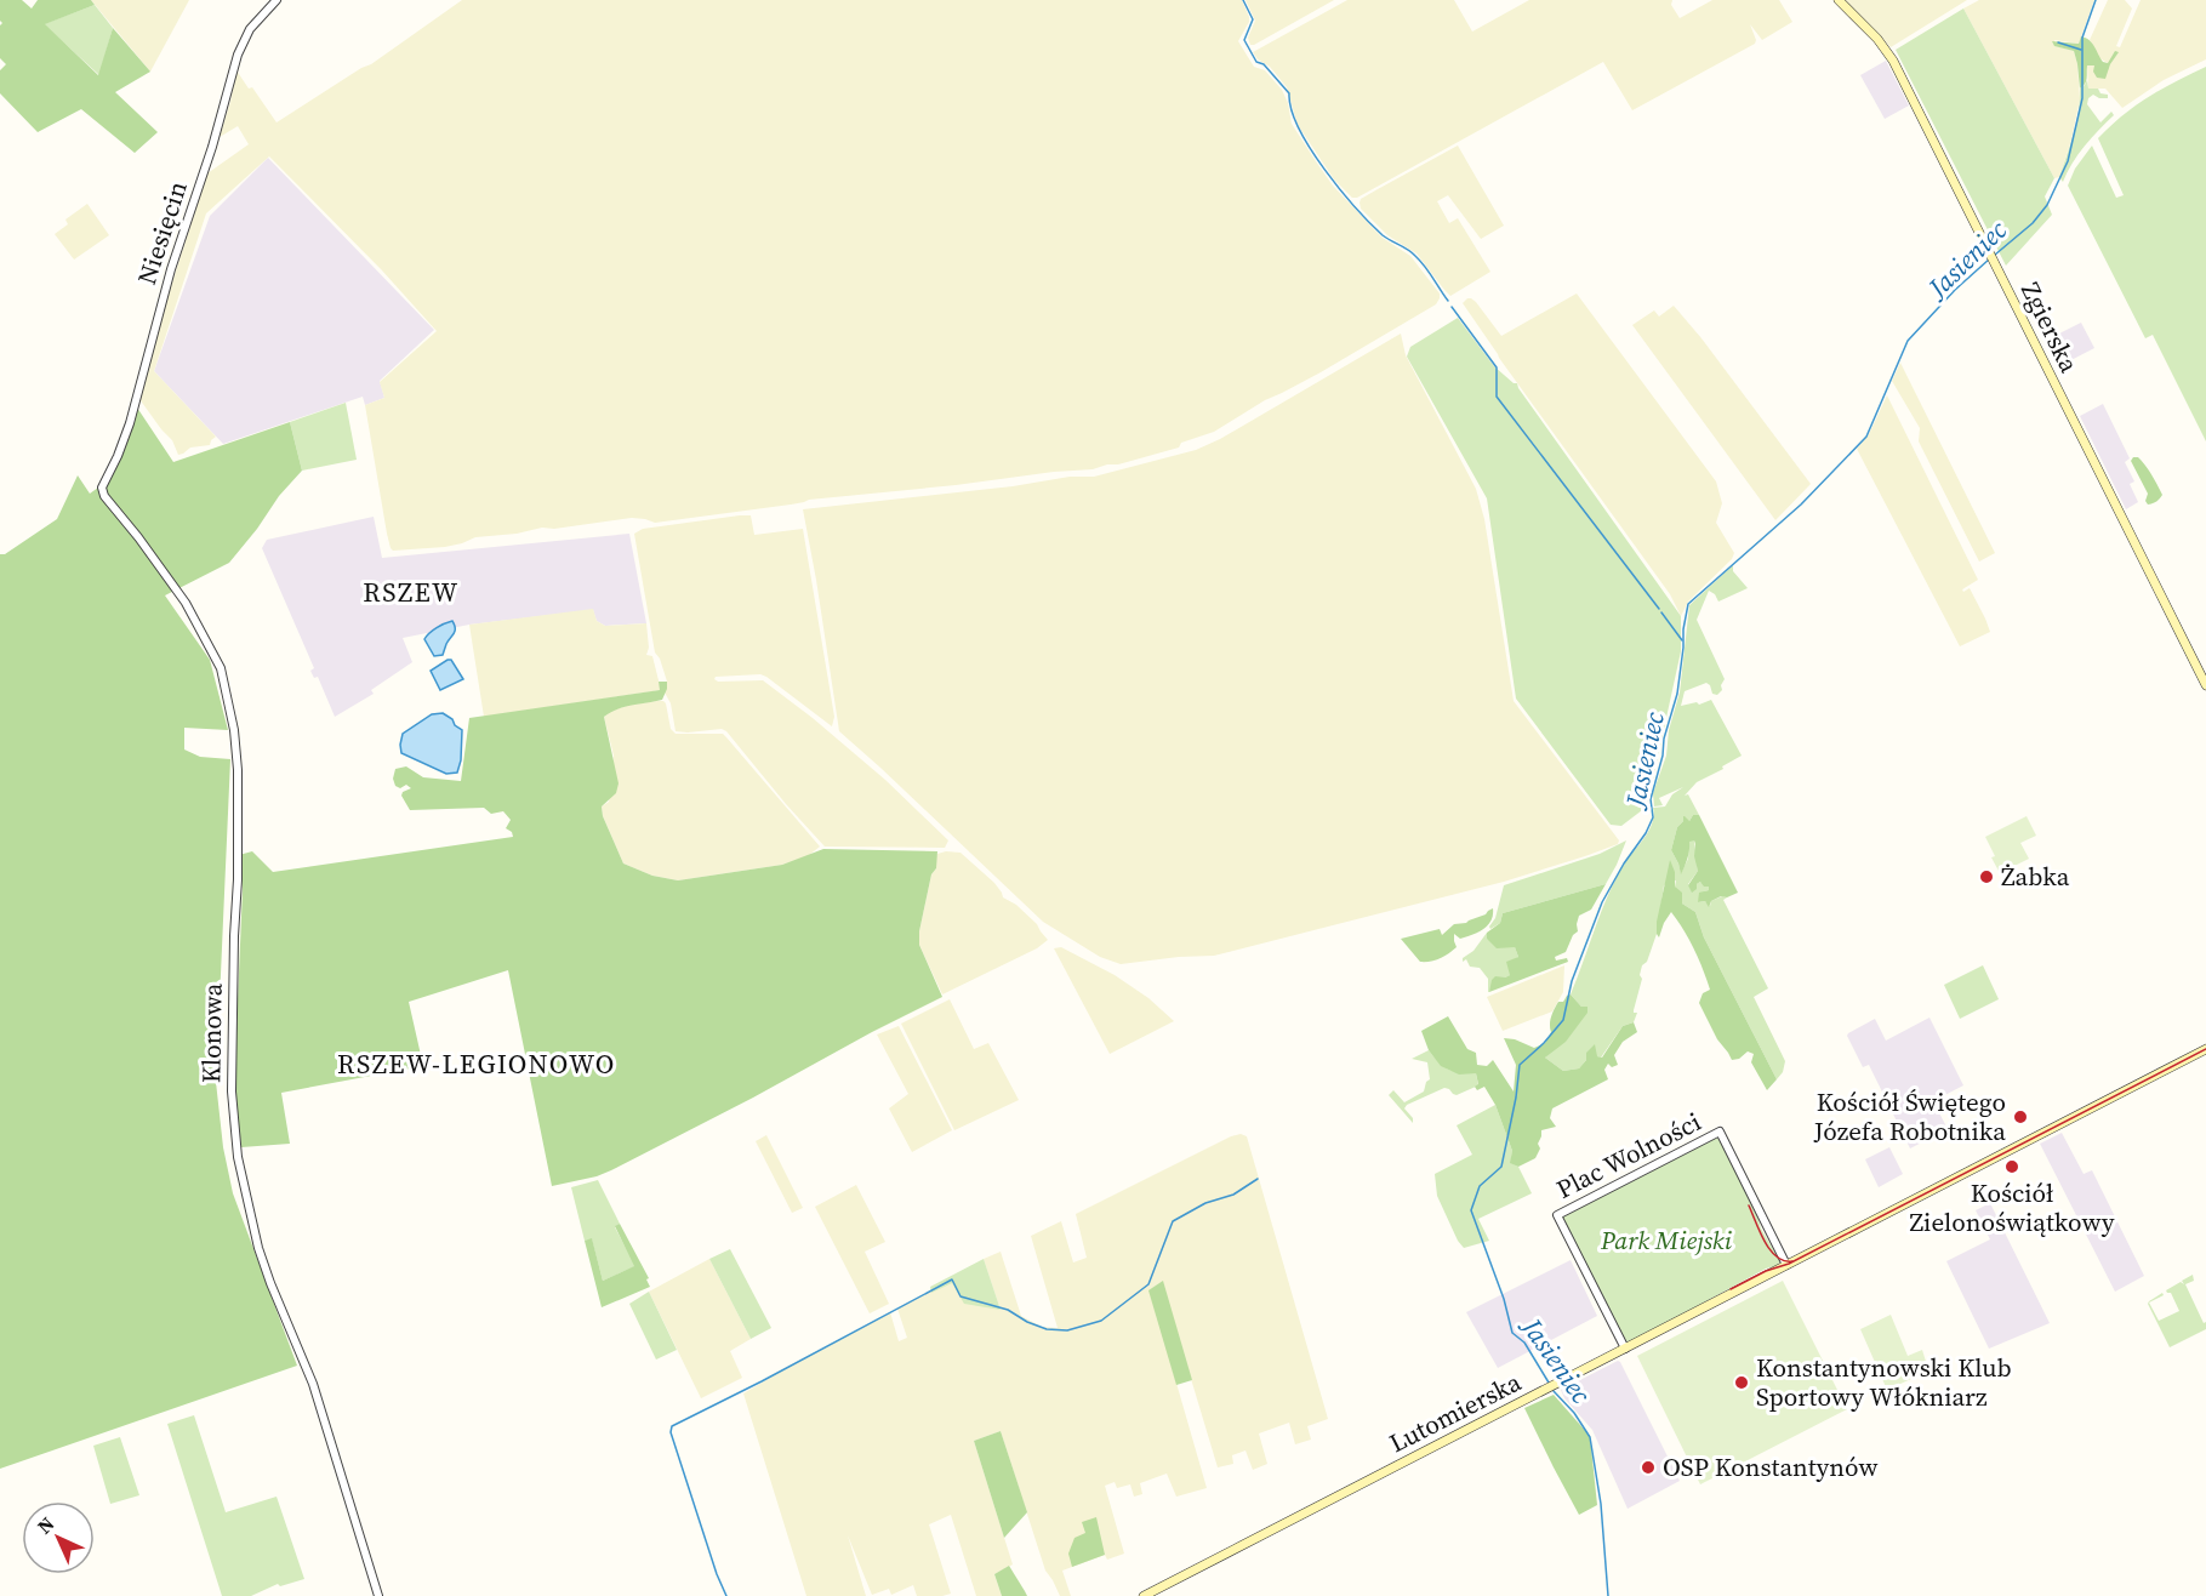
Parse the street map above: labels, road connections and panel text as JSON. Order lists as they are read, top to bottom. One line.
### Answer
{"streets":{"main road":["Zgierska","Lutomierska"],"street":["Niesięcin","Klonowa","Plac Wolności"]},"crossings":[["Niesięcin","Klonowa"],["Plac Wolności","Lutomierska"]],"districts":["RSZEW","RSZEW-LEGIONOWO"],"water":["Jasieniec"],"parks":["Park Miejski"],"places":["Żabka","Kościół Świętego Józefa Robotnika","Kościół Zielonoświątkowy","Konstantynowski Klub Sportowy Włókniarz","OSP Konstantynów"],"north":"top left"}
